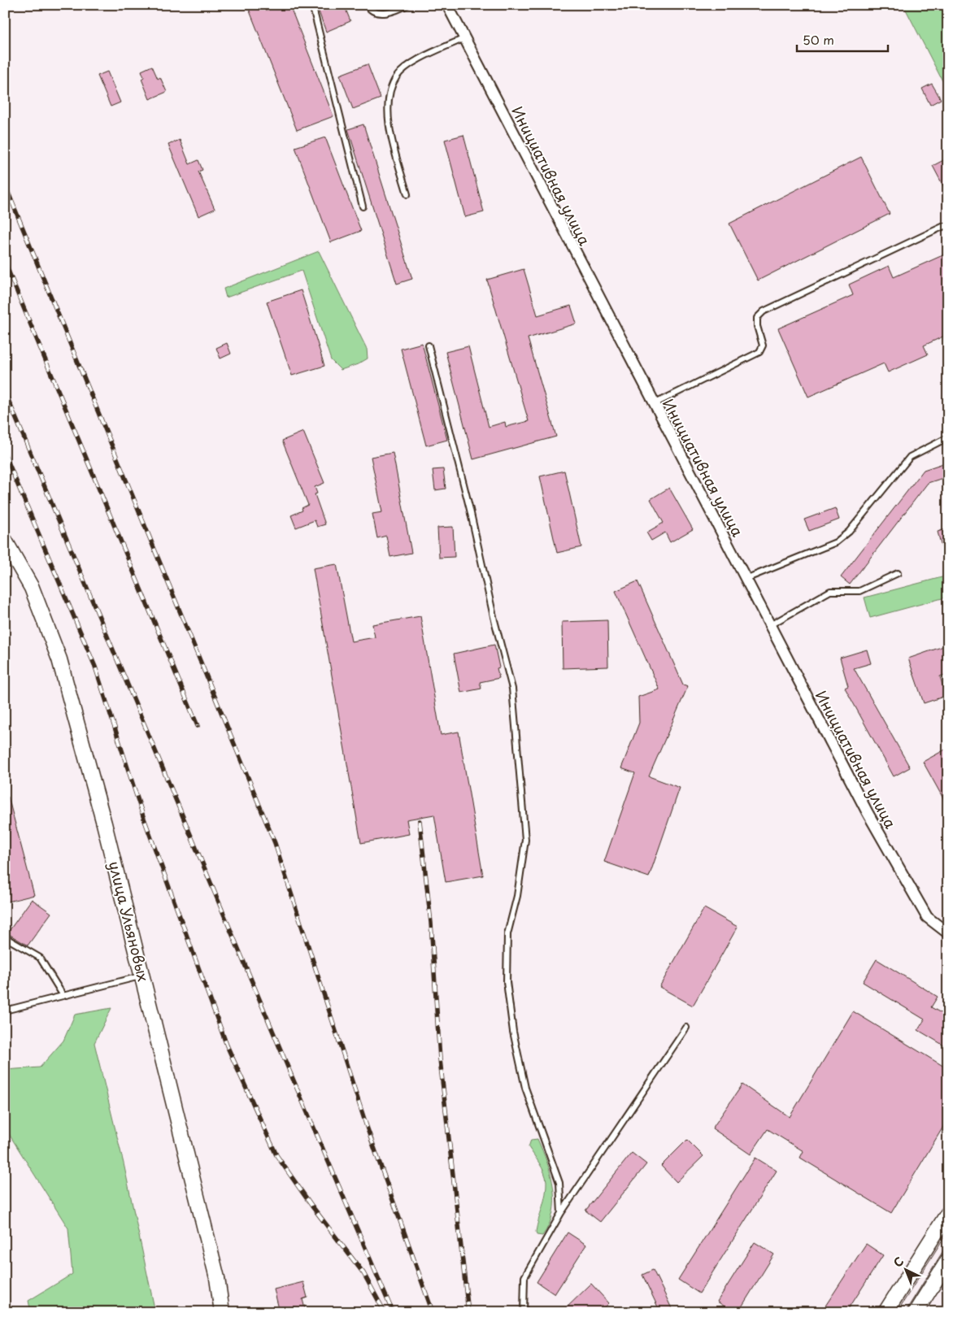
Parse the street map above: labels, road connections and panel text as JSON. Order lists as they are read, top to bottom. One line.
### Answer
{"streets":{"street":["Инициативная улица","улица Ульяновых"]},"scale_bar":"50 m","north":"top left"}
